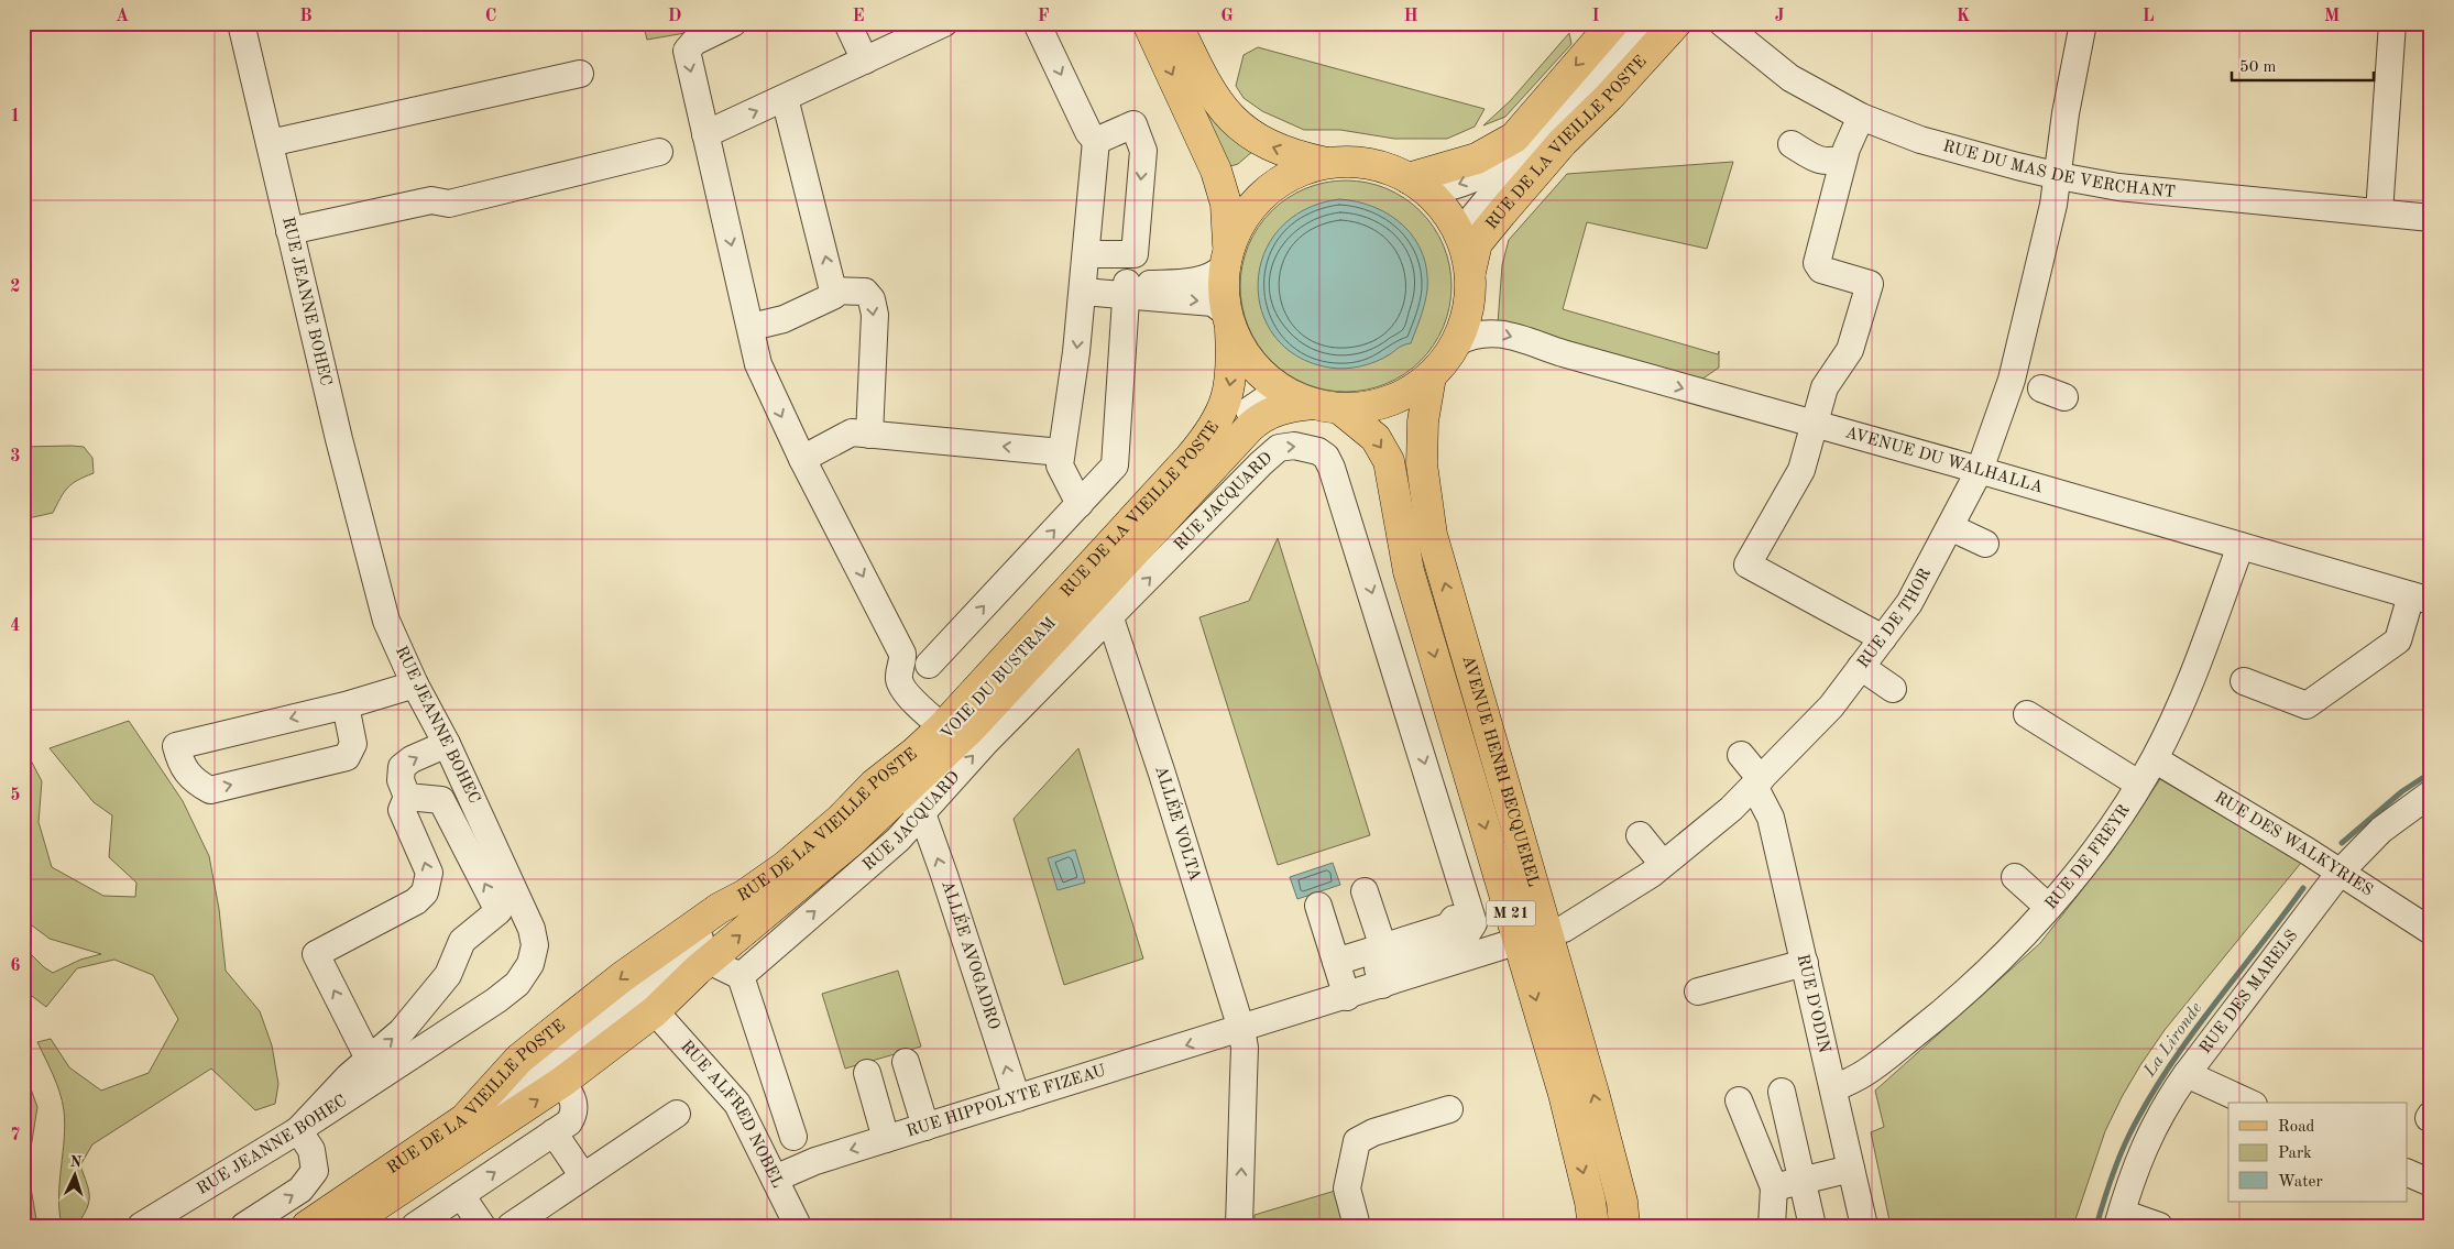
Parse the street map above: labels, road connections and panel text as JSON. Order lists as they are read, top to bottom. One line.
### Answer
{"streets":{"main road":["RUE DE LA VIEILLE POSTE","AVENUE HENRI BECQUEREL","M 21"],"street":["RUE DU MAS DE VERCHANT","RUE JEANNE BOHEC","AVENUE DU WALHALLA","RUE JACQUARD","RUE DE THOR","VOIE DU BUSTRAM","ALLÉE VOLTA","RUE DES WALKYRIES","RUE DE FREYR","ALLÉE AVOGADRO","RUE DES MARELS","RUE D'ODIN","RUE HIPPOLYTE FIZEAU","RUE ALFRED NOBEL"]},"crossings":[["RUE DE LA VIEILLE POSTE","RUE JACQUARD"],["RUE DE LA VIEILLE POSTE","VOIE DU BUSTRAM"],["RUE DE LA VIEILLE POSTE","AVENUE HENRI BECQUEREL"],["RUE DE LA VIEILLE POSTE","ALLÉE AVOGADRO"],["RUE DE LA VIEILLE POSTE","RUE ALFRED NOBEL"],["RUE DU MAS DE VERCHANT","RUE DE THOR"],["AVENUE DU WALHALLA","RUE DE THOR"],["AVENUE DU WALHALLA","RUE DE FREYR"],["RUE JACQUARD","ALLÉE VOLTA"],["RUE JACQUARD","ALLÉE AVOGADRO"],["RUE JACQUARD","RUE HIPPOLYTE FIZEAU"],["RUE DE THOR","AVENUE HENRI BECQUEREL"],["RUE DE THOR","RUE D'ODIN"],["RUE DE THOR","RUE HIPPOLYTE FIZEAU"],["VOIE DU BUSTRAM","RUE ALFRED NOBEL"],["AVENUE HENRI BECQUEREL","RUE HIPPOLYTE FIZEAU"],["ALLÉE VOLTA","RUE HIPPOLYTE FIZEAU"],["RUE DES WALKYRIES","RUE DE FREYR"],["RUE DES WALKYRIES","RUE DES MARELS"],["RUE DE FREYR","RUE D'ODIN"],["ALLÉE AVOGADRO","RUE HIPPOLYTE FIZEAU"],["RUE HIPPOLYTE FIZEAU","RUE ALFRED NOBEL"]],"one_way":["AVENUE DU WALHALLA","RUE HIPPOLYTE FIZEAU"],"water":["La Lironde"],"legend":["Road","Park","Water"],"scale_bar":"50 m","north":"top","grid":{"columns":["A","B","C","D","E","F","G","H","I","J","K","L","M"],"rows":["1","2","3","4","5","6","7"]}}
